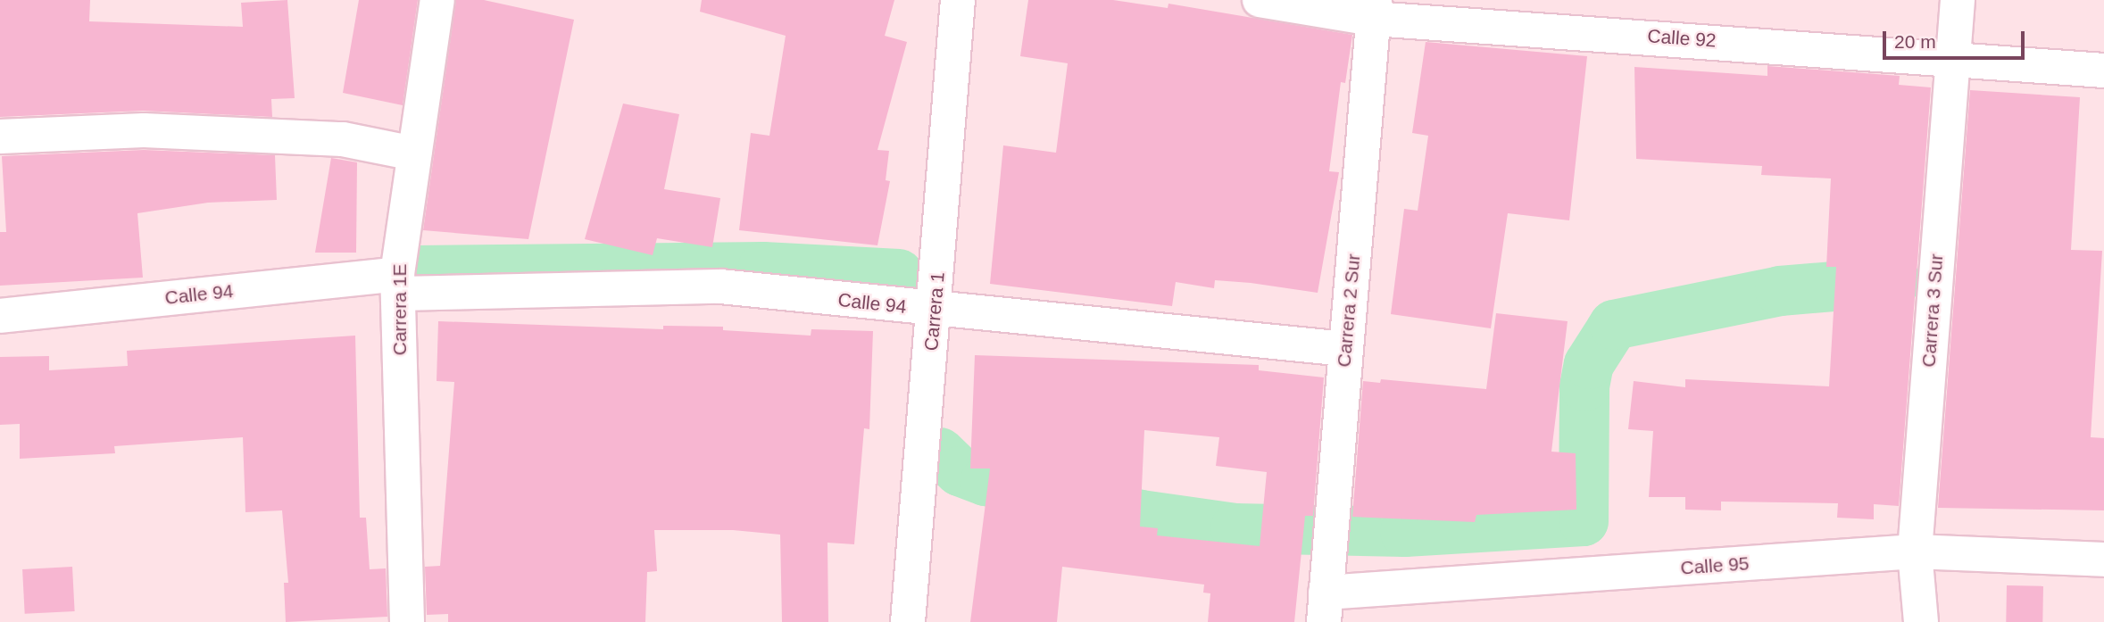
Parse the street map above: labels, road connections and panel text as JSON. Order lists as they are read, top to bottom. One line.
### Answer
{"streets":{"street":["Calle 92","Calle 94","Carrera 1E","Carrera 2 Sur","Carrera 3 Sur","Carrera 1","Calle 95"]},"crossings":[["Calle 92","Carrera 2 Sur"],["Calle 92","Carrera 3 Sur"],["Calle 94","Carrera 1E"],["Calle 94","Carrera 2 Sur"],["Calle 94","Carrera 1"],["Carrera 2 Sur","Calle 95"],["Carrera 3 Sur","Calle 95"]],"scale_bar":"20 m"}
